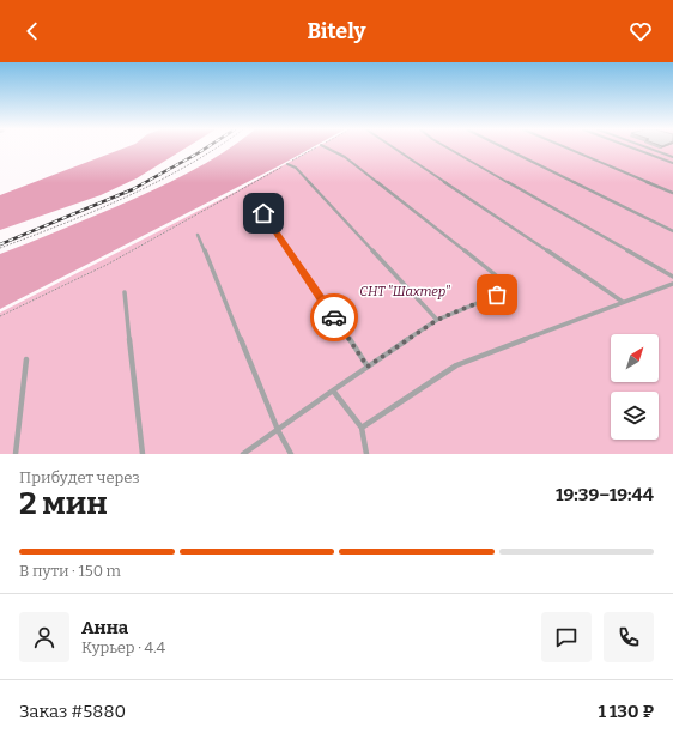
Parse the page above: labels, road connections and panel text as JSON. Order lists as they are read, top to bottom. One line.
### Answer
{"parks":["СНТ \"Шахтер\""],"north":"top right","page":{"header":"Bitely","heading":["2 мин","Прибудет через","19:39–19:44"],"panel":["Анна","Курьер · 4.4","Заказ #5880","1 130 ₽"],"bar":"В пути · 150 m"}}
